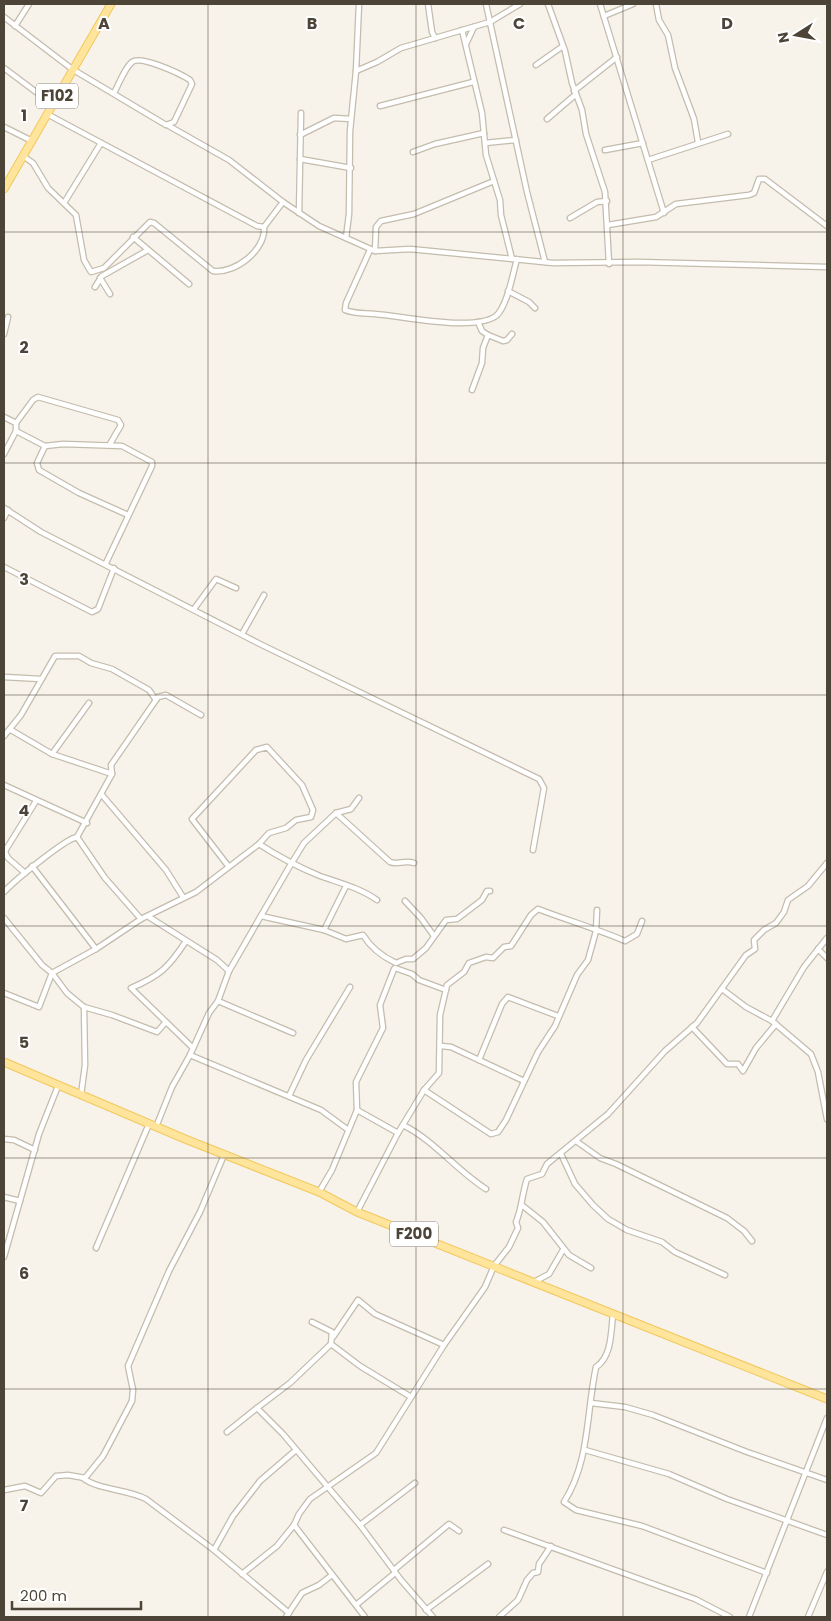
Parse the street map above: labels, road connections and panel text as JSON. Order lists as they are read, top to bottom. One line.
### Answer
{"streets":{"main road":["F102","F200"]},"scale_bar":"200 m","north":"left","grid":{"columns":["A","B","C","D"],"rows":["1","2","3","4","5","6","7"]}}
